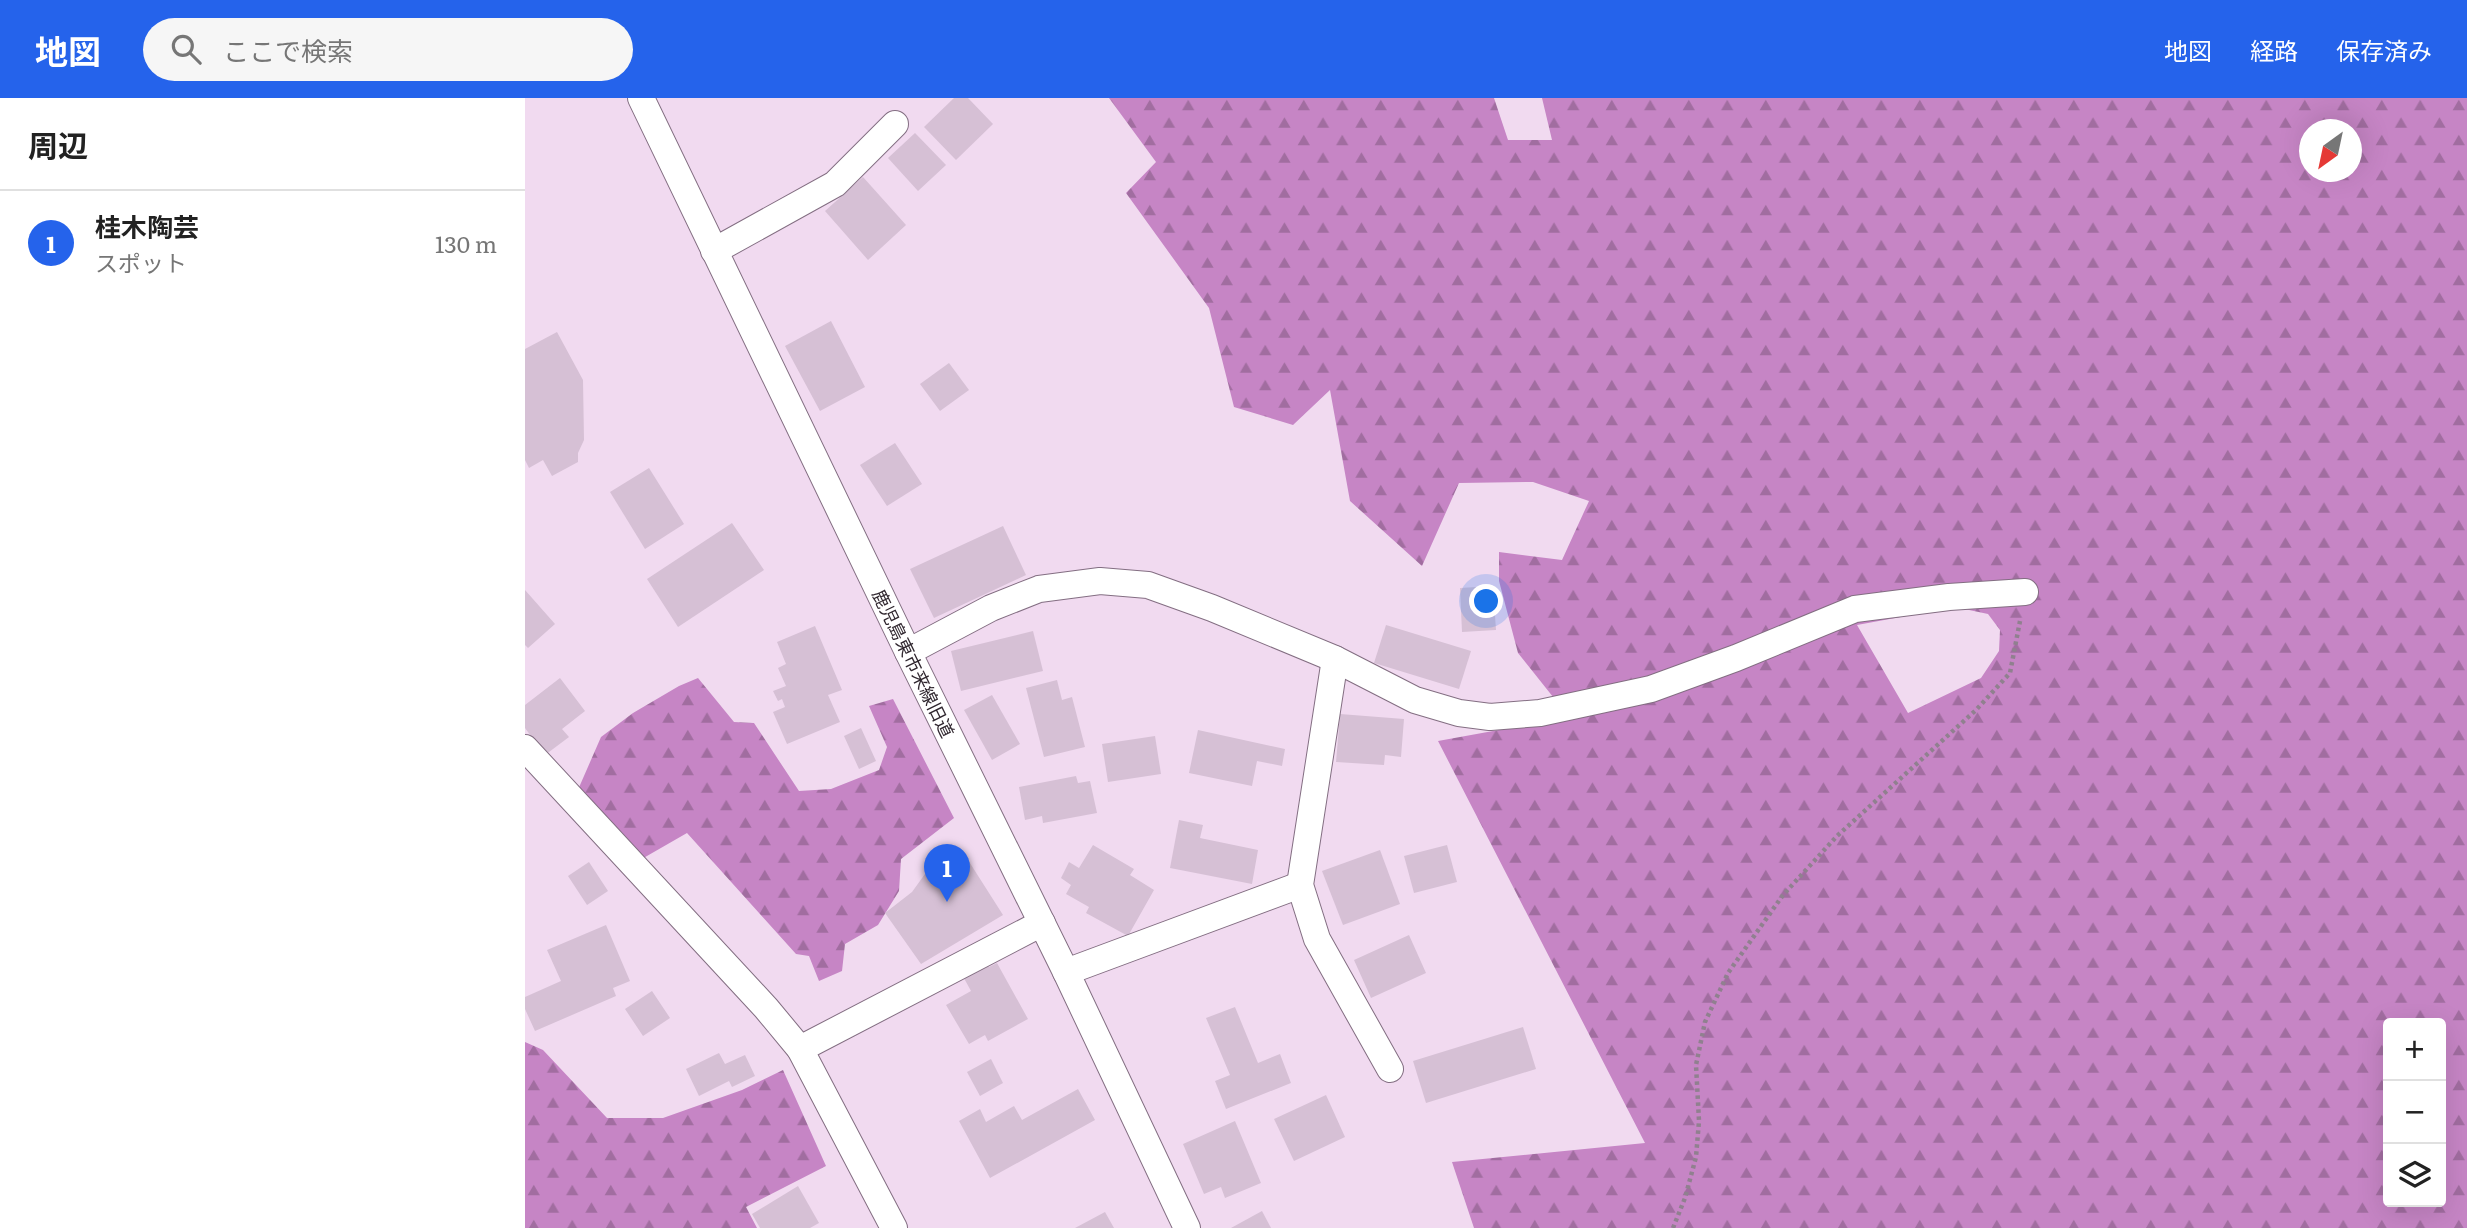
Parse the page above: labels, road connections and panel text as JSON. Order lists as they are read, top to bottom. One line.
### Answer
{"streets":{"street":["鹿児島東市来線旧道"]},"north":"bottom left","page":{"header":"地図","search":"ここで検索","nav":["地図","経路","保存済み"],"heading":"周辺","list":[{"mark":"1","name":"桂木陶芸","note":"スポット","value":"130 m"}],"pins":"1","map_buttons":["+","−"]}}
